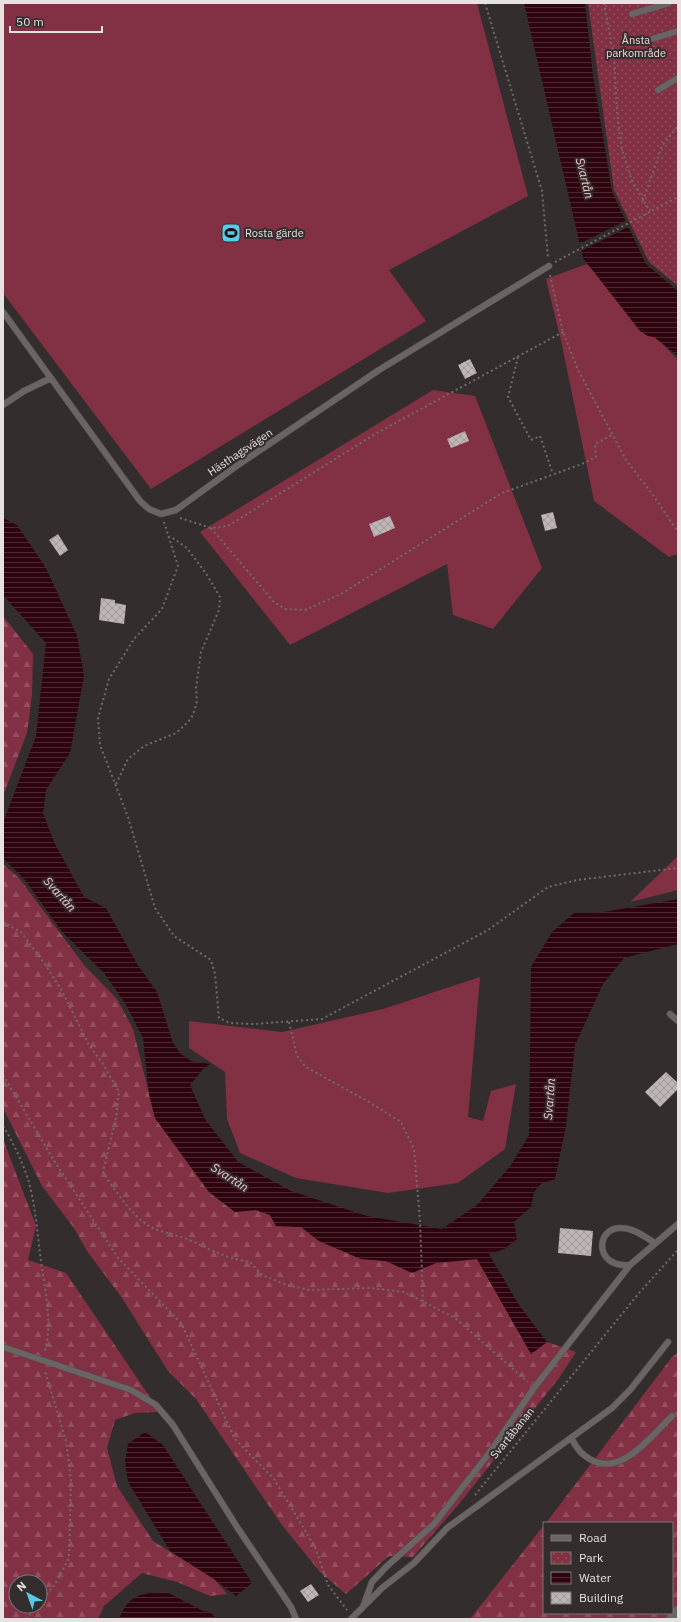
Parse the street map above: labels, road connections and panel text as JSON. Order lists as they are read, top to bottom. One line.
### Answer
{"streets":{"lane":["Hästhagsvägen"],"path":["Svartåbanan"]},"water":["Svartån"],"parks":["Ånsta parkområde"],"places":{"sports":["Rosta gärde"]},"legend":["Road","Park","Water","Building"],"scale_bar":"50 m","north":"top left"}
